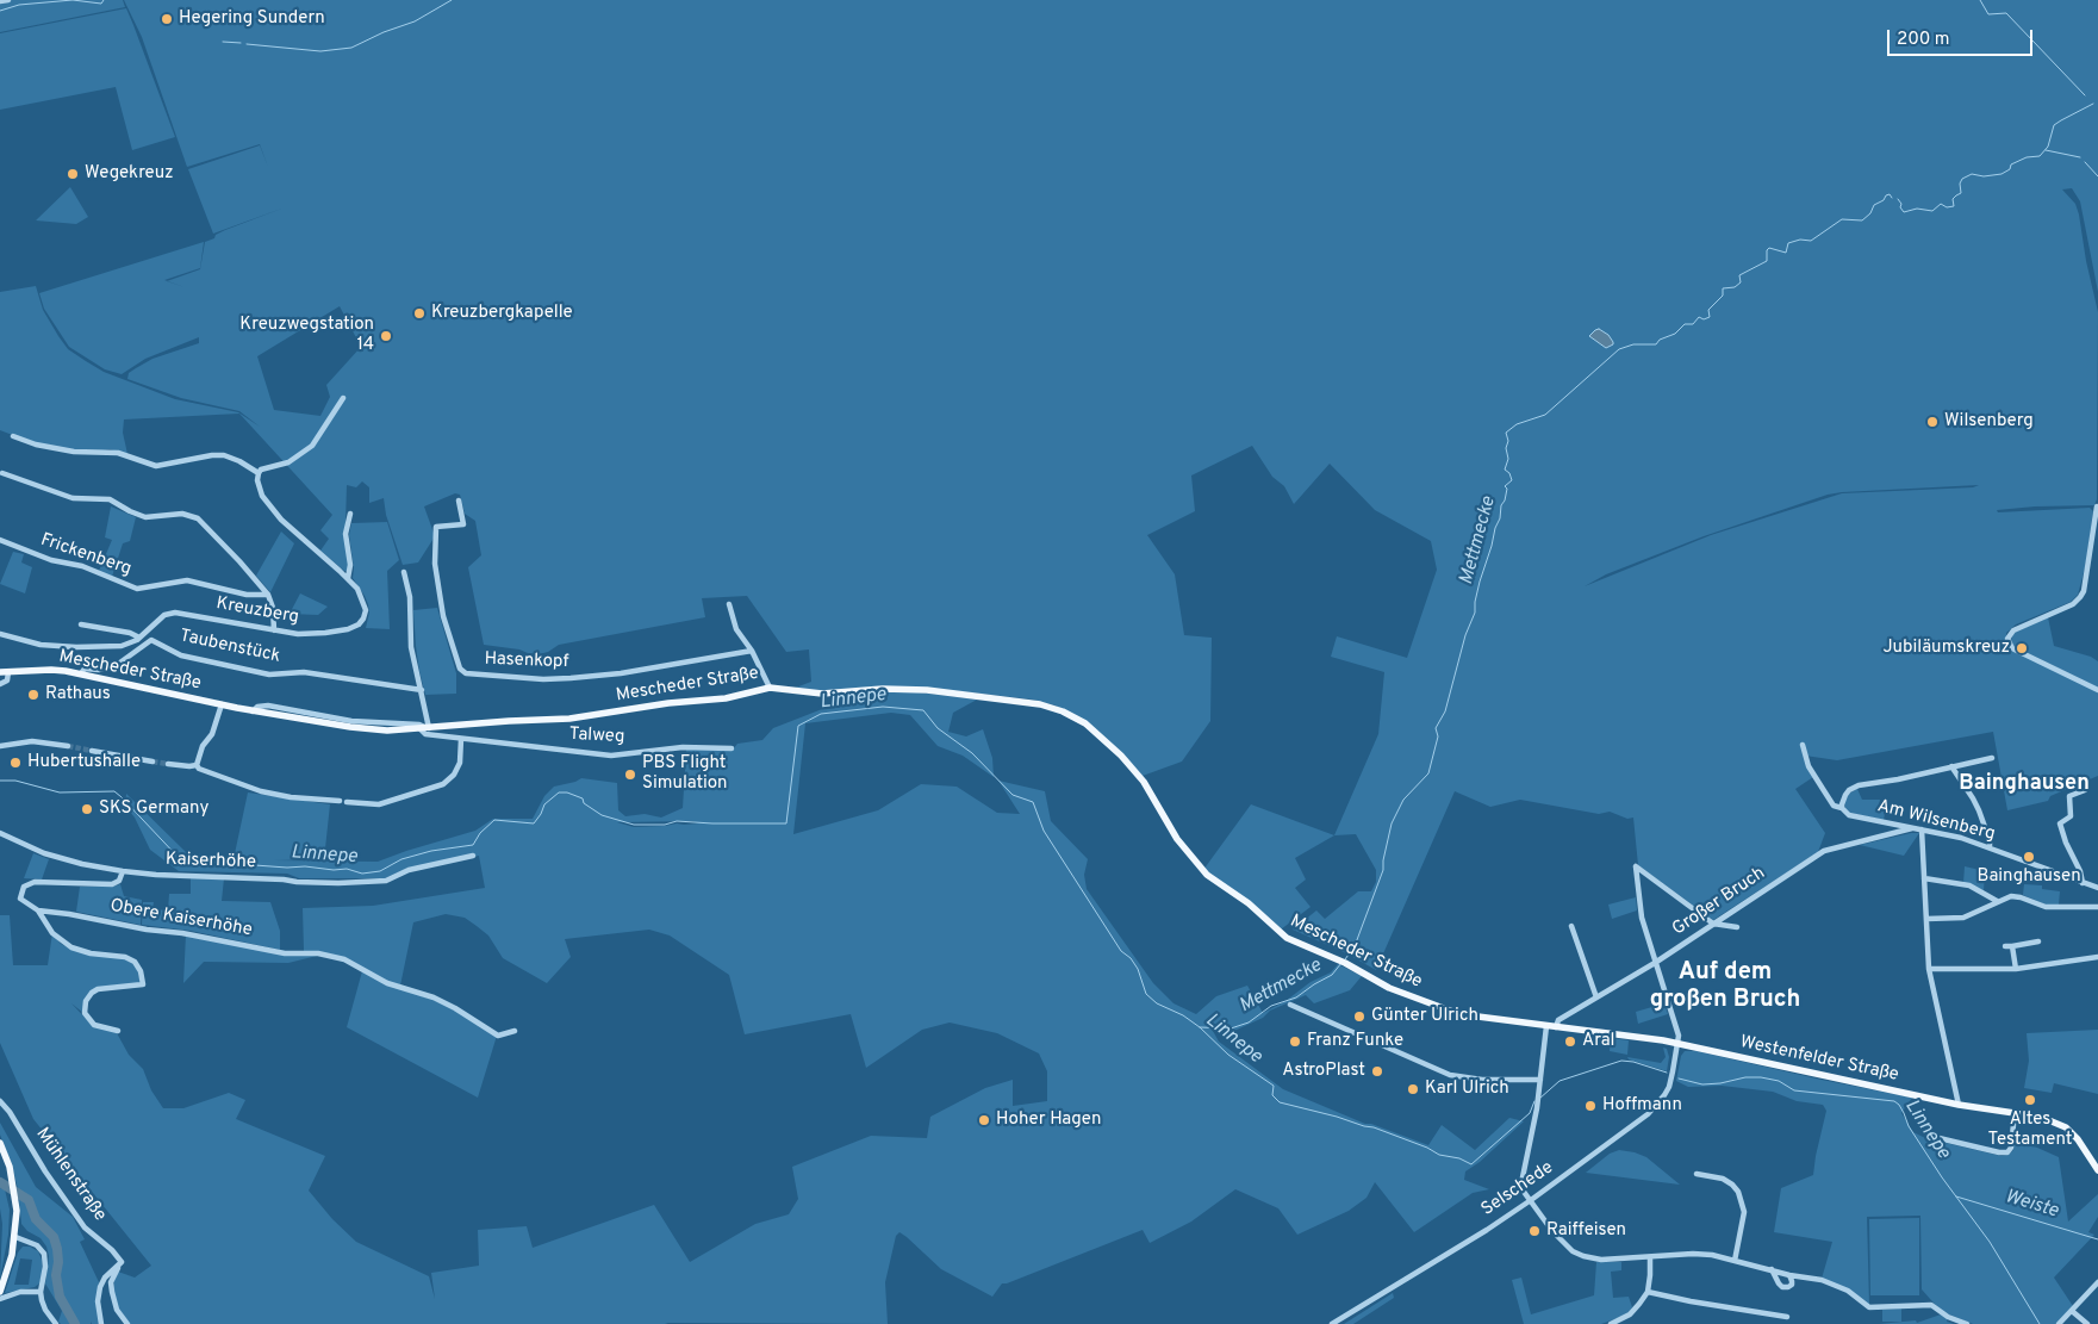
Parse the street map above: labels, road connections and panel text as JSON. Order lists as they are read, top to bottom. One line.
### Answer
{"streets":{"main road":["Mescheder Straße","Westenfelder Straße"],"street":["Frickenberg","Kreuzberg","Taubenstück","Hasenkopf","Talweg","Am Wilsenberg","Kaiserhöhe","Großer Bruch","Obere Kaiserhöhe","Mühlenstraße","Selschede"]},"crossings":[["Taubenstück","Mescheder Straße"],["Mescheder Straße","Talweg"],["Mescheder Straße","Westenfelder Straße"],["Am Wilsenberg","Großer Bruch"],["Großer Bruch","Westenfelder Straße"],["Westenfelder Straße","Selschede"]],"districts":["Bainghausen","Auf dem großen Bruch"],"water":["Mettmecke","Linnepe","Weiste"],"places":["Hegering Sundern","Wegekreuz","Kreuzbergkapelle","Kreuzwegstation 14","Wilsenberg","Jubiläumskreuz","Rathaus","Hubertushalle","PBS Flight Simulation","SKS Germany","Bainghausen","Günter Ulrich","Franz Funke","Aral","AstroPlast","Karl Ulrich","Altes Testament","Hoffmann","Hoher Hagen","Raiffeisen"],"scale_bar":"200 m"}
